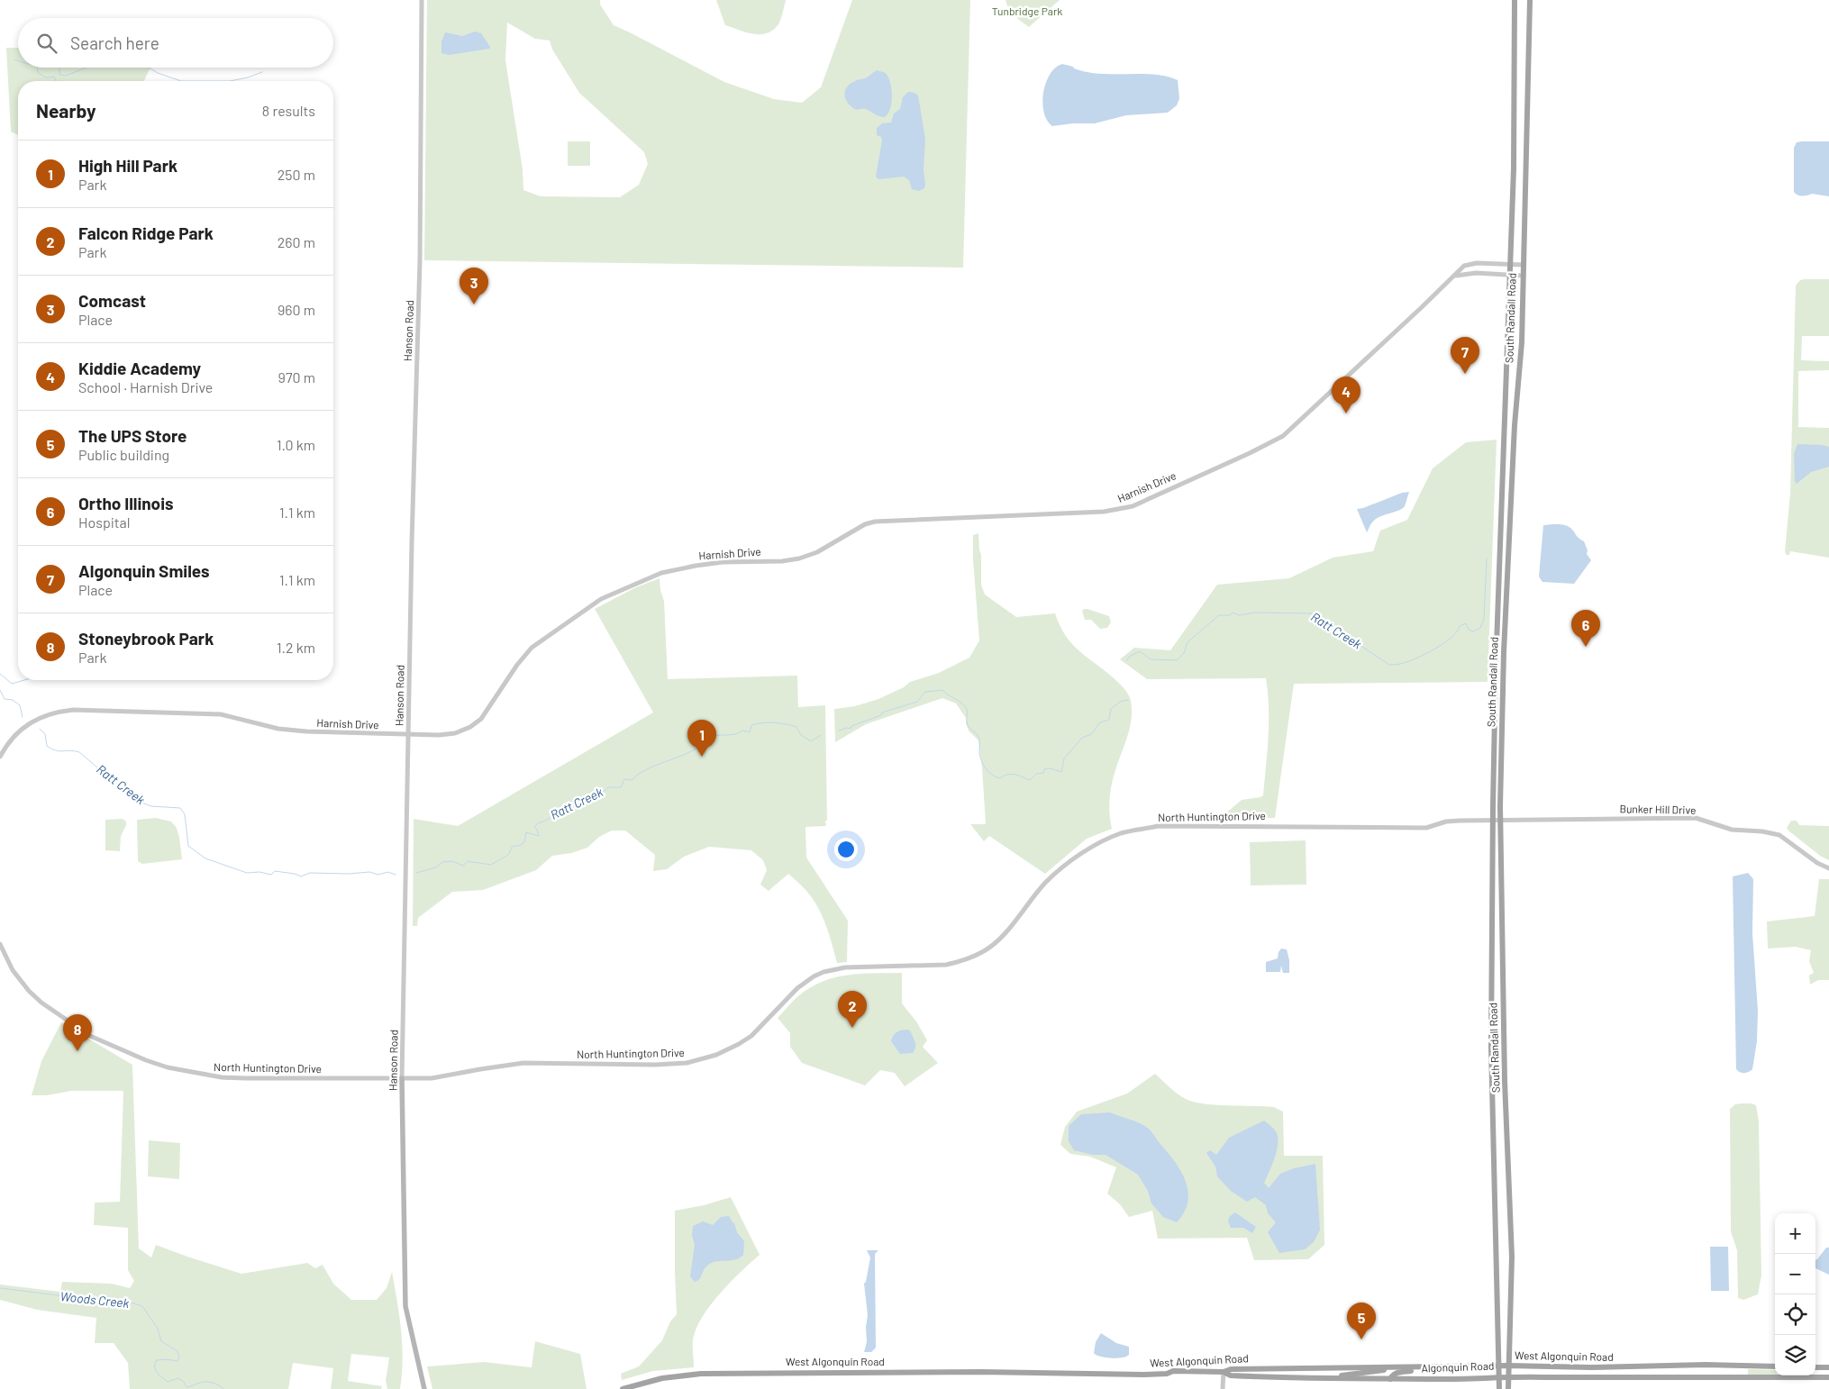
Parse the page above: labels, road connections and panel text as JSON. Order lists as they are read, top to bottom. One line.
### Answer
{"streets":{"main road":["South Randall Road","Hanson Road","West Algonquin Road","Algonquin Road"],"street":["Harnish Drive","Bunker Hill Drive","North Huntington Drive"]},"crossings":[["South Randall Road","Harnish Drive"],["South Randall Road","Bunker Hill Drive"],["South Randall Road","North Huntington Drive"],["South Randall Road","West Algonquin Road"],["South Randall Road","Algonquin Road"],["Hanson Road","Harnish Drive"],["Hanson Road","North Huntington Drive"],["Bunker Hill Drive","North Huntington Drive"],["West Algonquin Road","Algonquin Road"]],"water":["Ratt Creek","Woods Creek"],"parks":["Tunbridge Park"],"page":{"search":"Search here","heading":["Nearby","8 results"],"list":[{"mark":"1","name":"High Hill Park","note":"Park","value":"250 m"},{"mark":"2","name":"Falcon Ridge Park","note":"Park","value":"260 m"},{"mark":"3","name":"Comcast","note":"Place","value":"960 m"},{"mark":"4","name":"Kiddie Academy","note":"School · Harnish Drive","value":"970 m"},{"mark":"5","name":"The UPS Store","note":"Public building","value":"1.0 km"},{"mark":"6","name":"Ortho Illinois","note":"Hospital","value":"1.1 km"},{"mark":"7","name":"Algonquin Smiles","note":"Place","value":"1.1 km"},{"mark":"8","name":"Stoneybrook Park","note":"Park","value":"1.2 km"}],"pins":["3","7","4","6","1","2","8","5"],"map_buttons":["+","−"]}}
